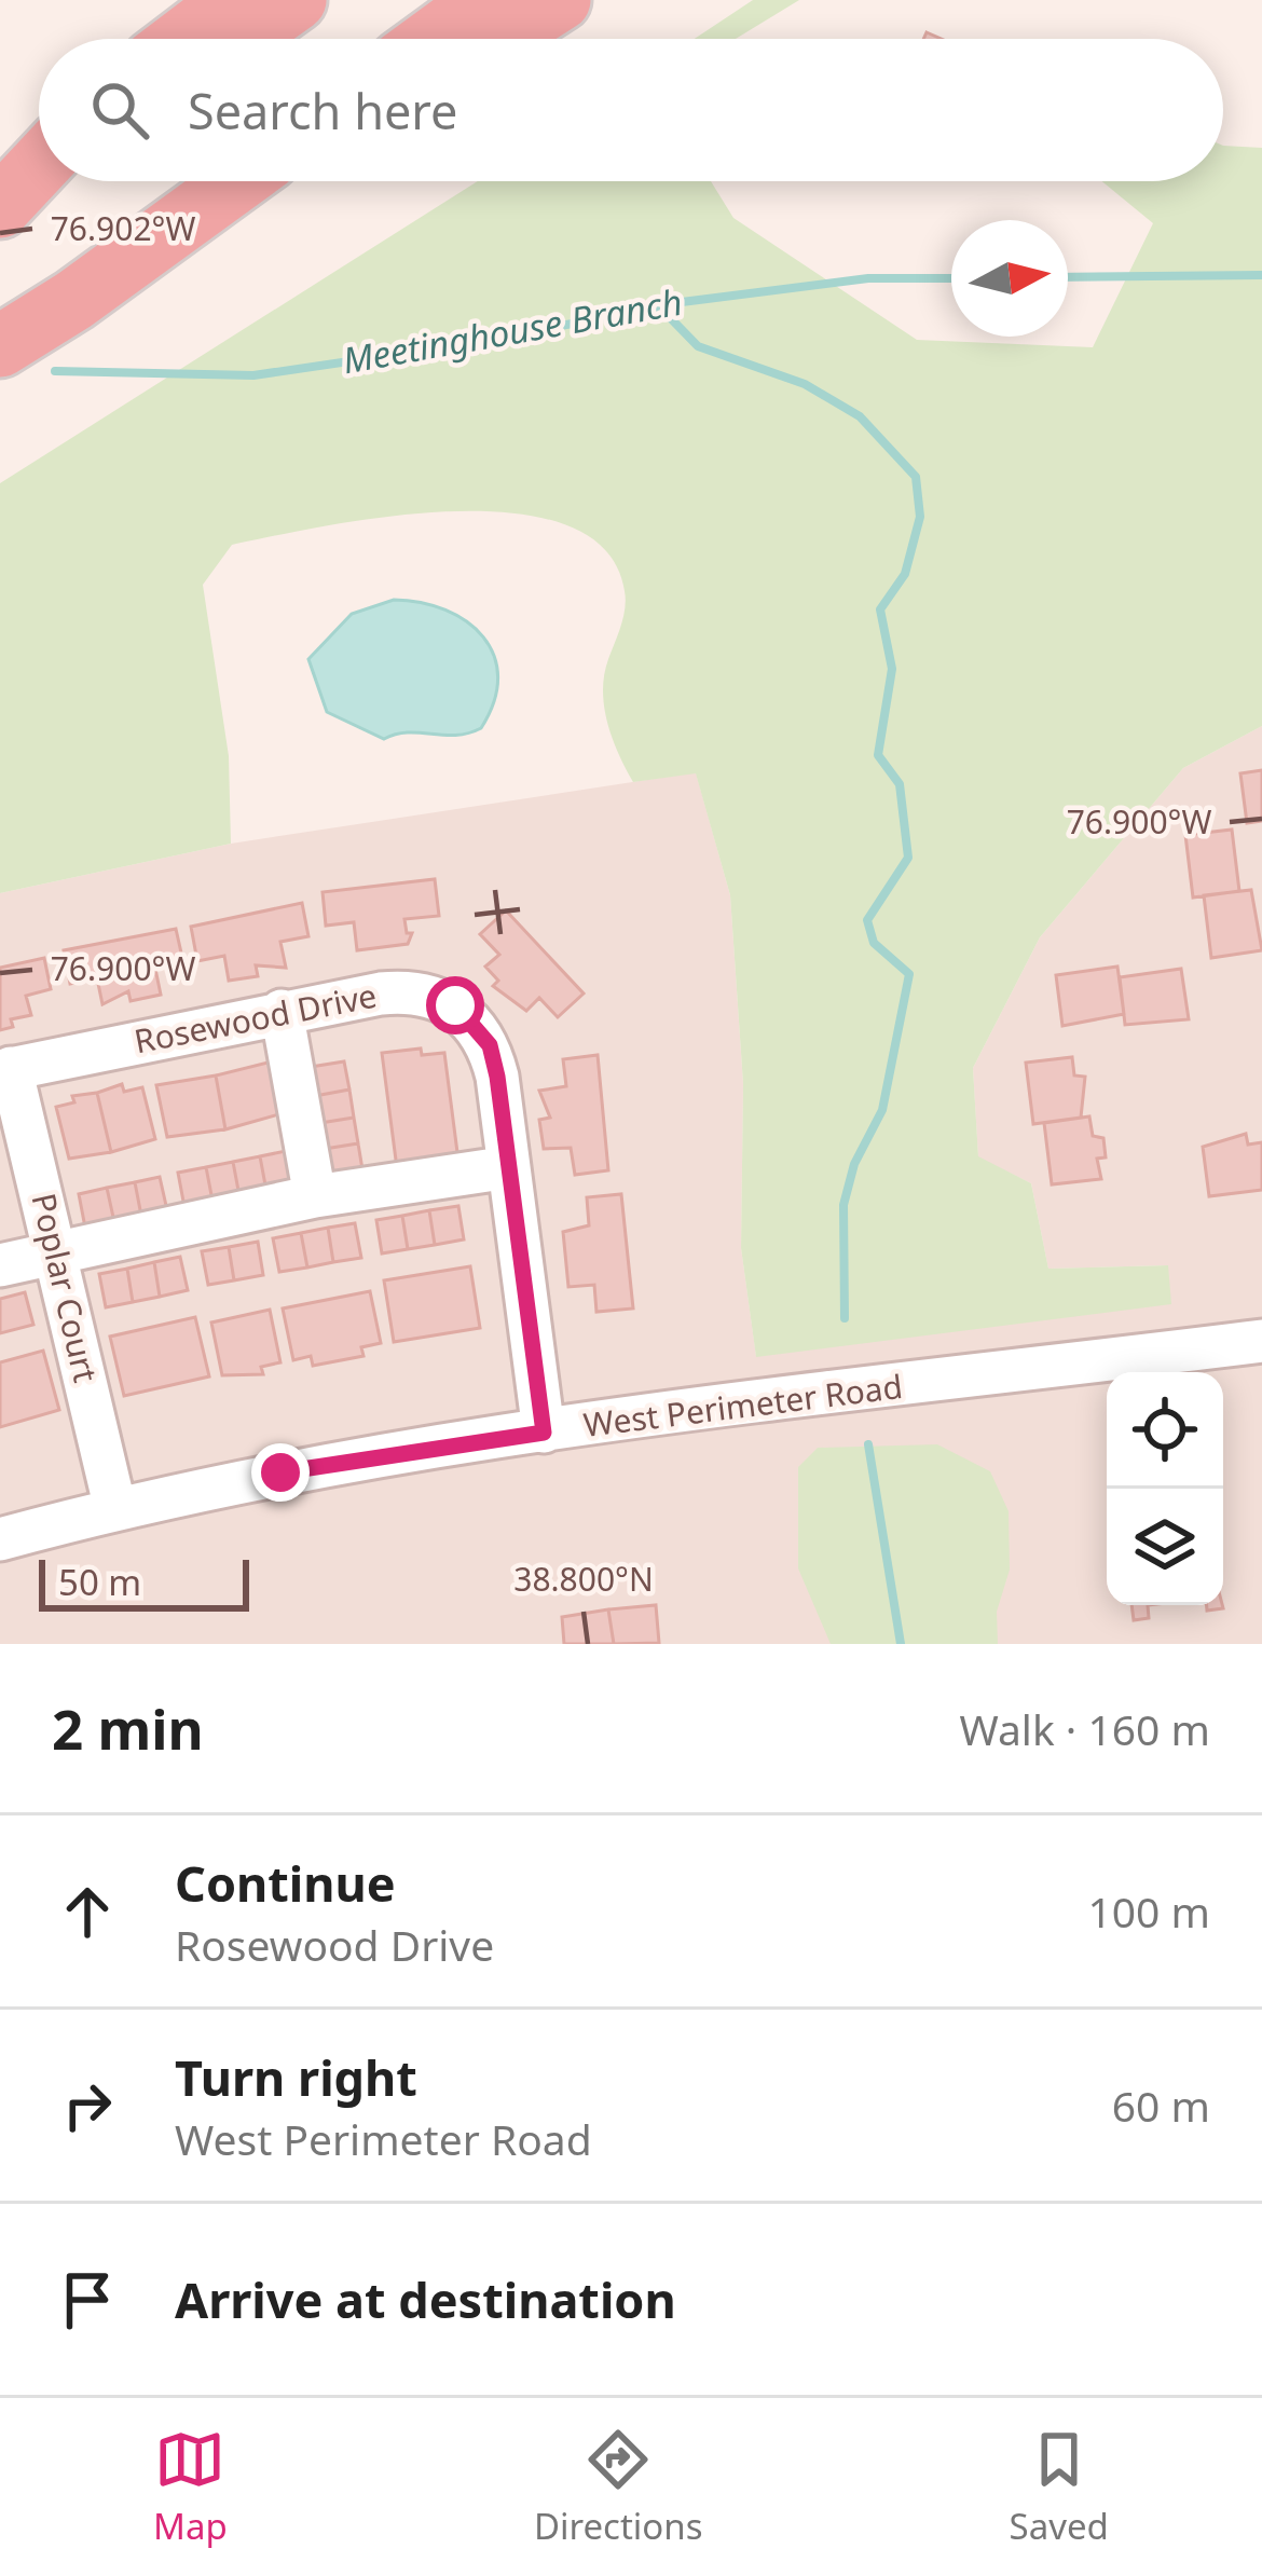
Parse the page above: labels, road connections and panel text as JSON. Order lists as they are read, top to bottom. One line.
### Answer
{"streets":{"street":["Rosewood Drive","Poplar Court","West Perimeter Road"]},"crossings":[["Rosewood Drive","Poplar Court"],["Rosewood Drive","West Perimeter Road"],["Poplar Court","West Perimeter Road"]],"water":["Meetinghouse Branch"],"scale_bar":"50 m","north":"right","page":{"search":"Search here","scale":"50 m","heading":["2 min","Walk · 160 m"],"list":[["Continue","Rosewood Drive","100 m"],["Turn right","West Perimeter Road","60 m"],"Arrive at destination"],"nav":["Map","Directions","Saved"]},"coordinates":["76.902°W","76.900°W","38.800°N"]}
